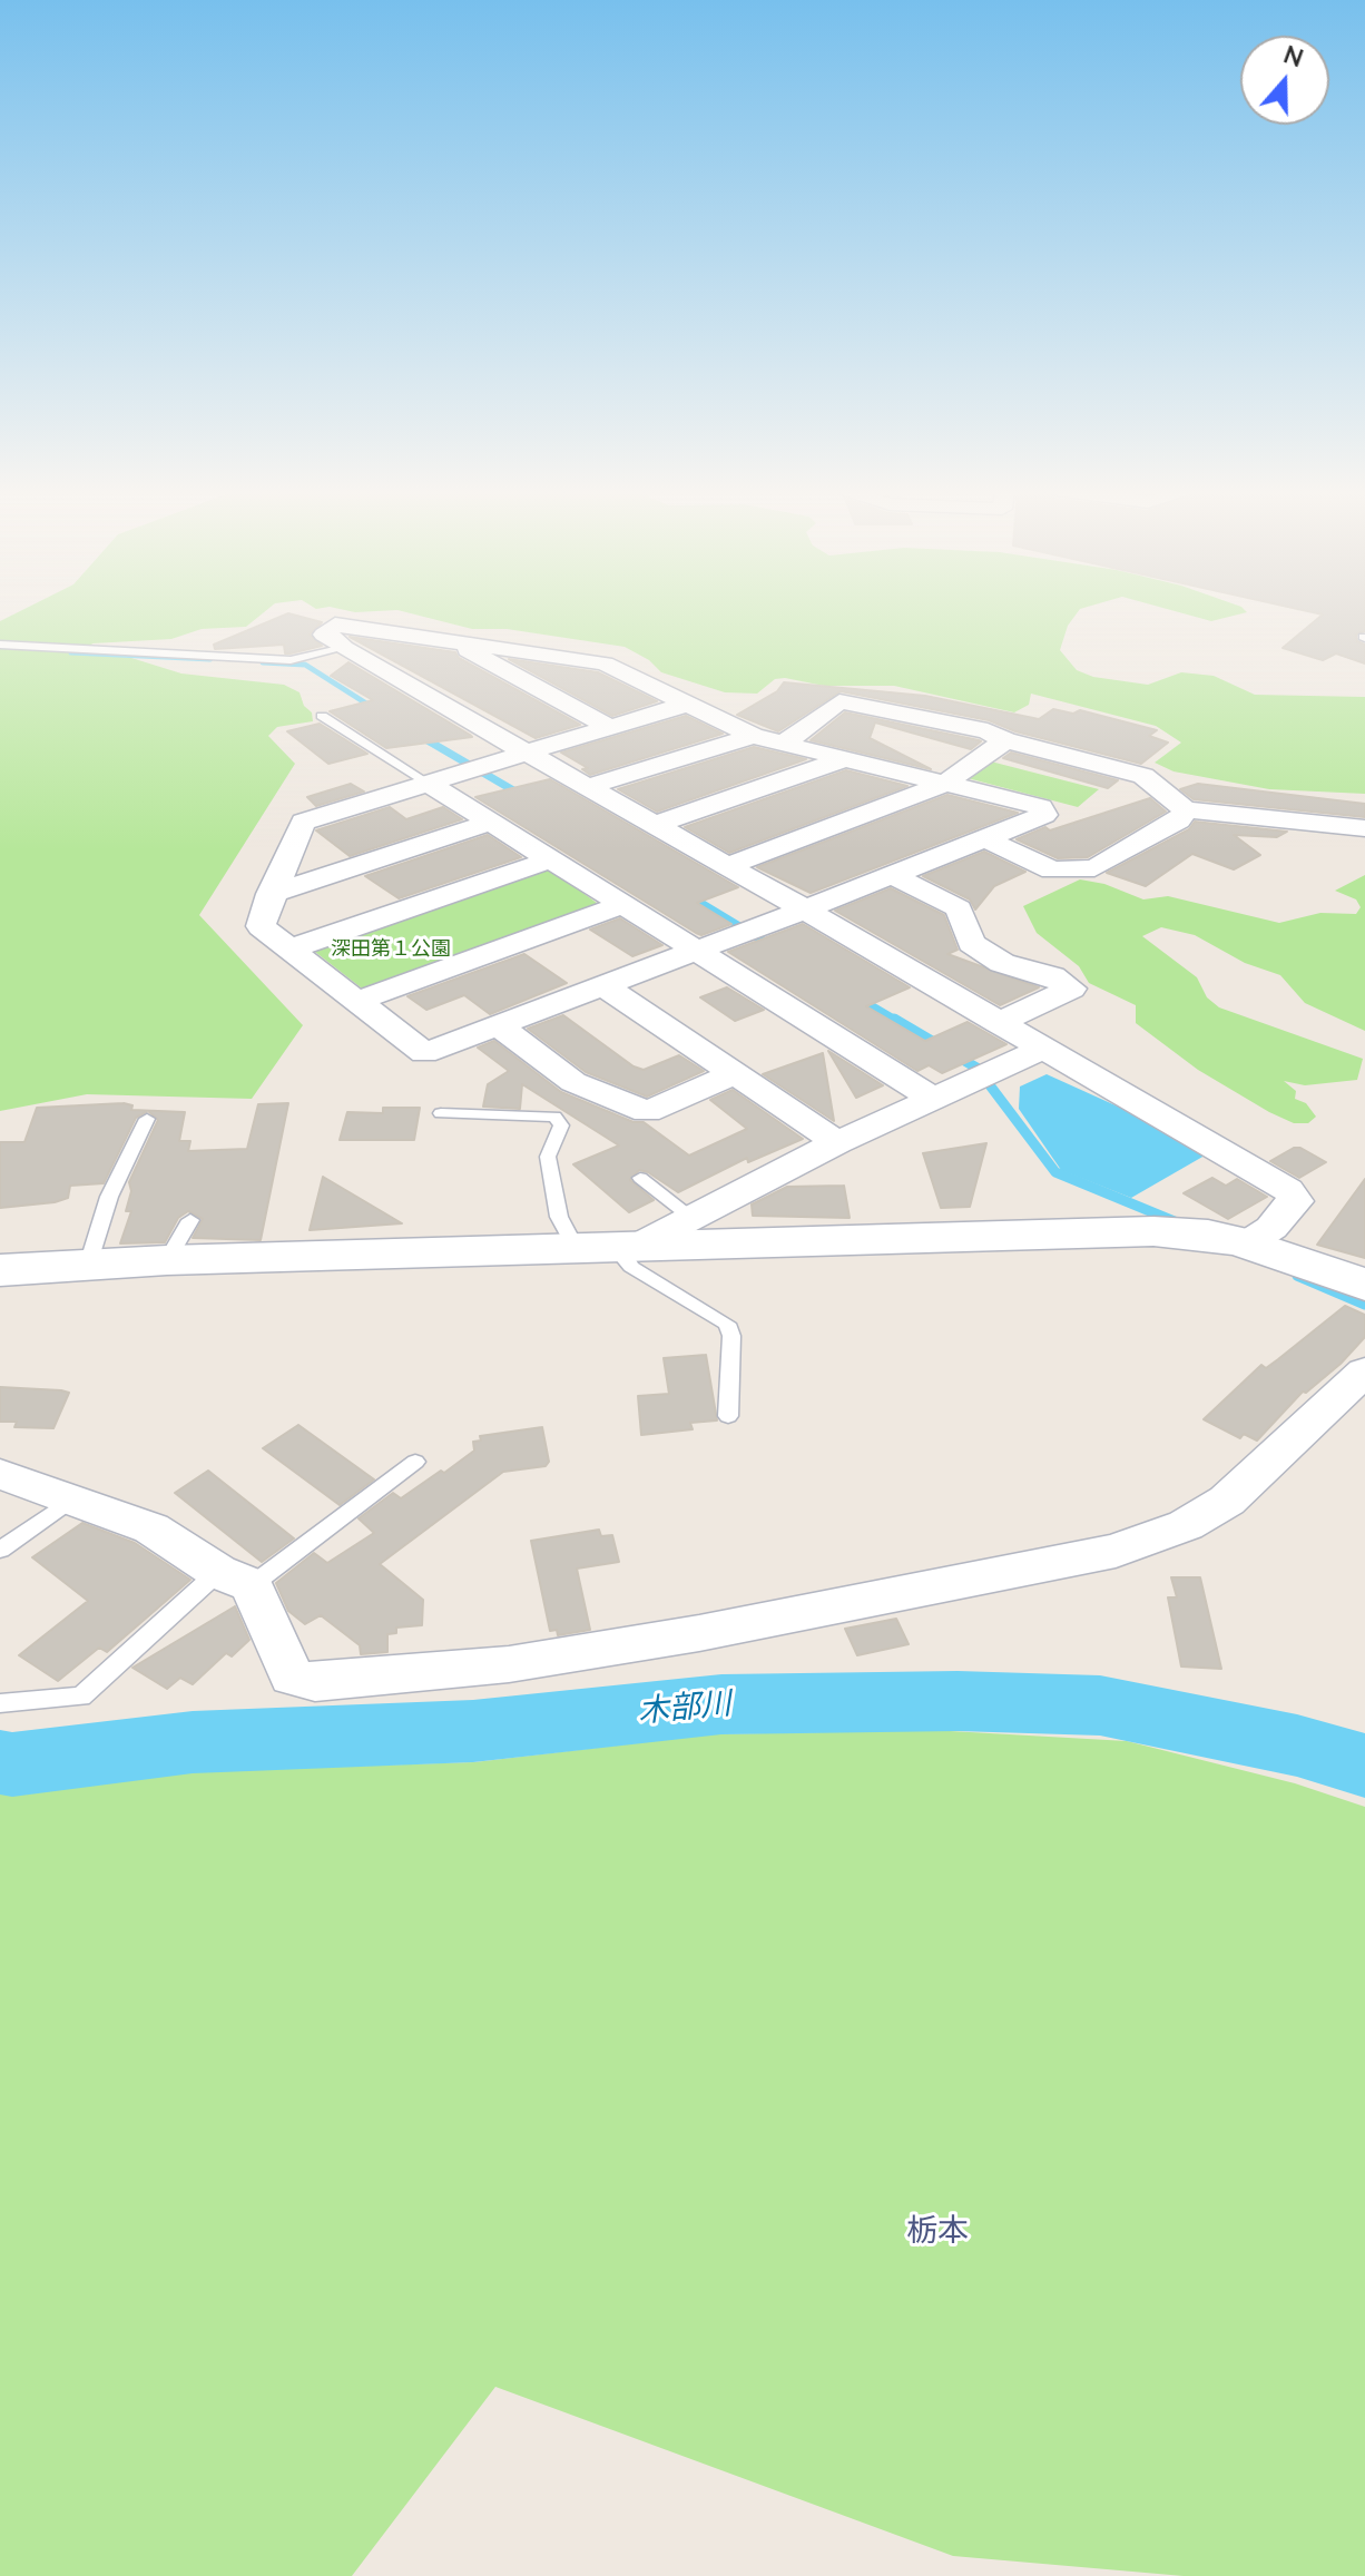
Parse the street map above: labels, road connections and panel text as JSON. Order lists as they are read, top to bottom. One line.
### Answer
{"districts":["栃本"],"water":["木部川"],"parks":["深田第１公園"],"north":"top"}
